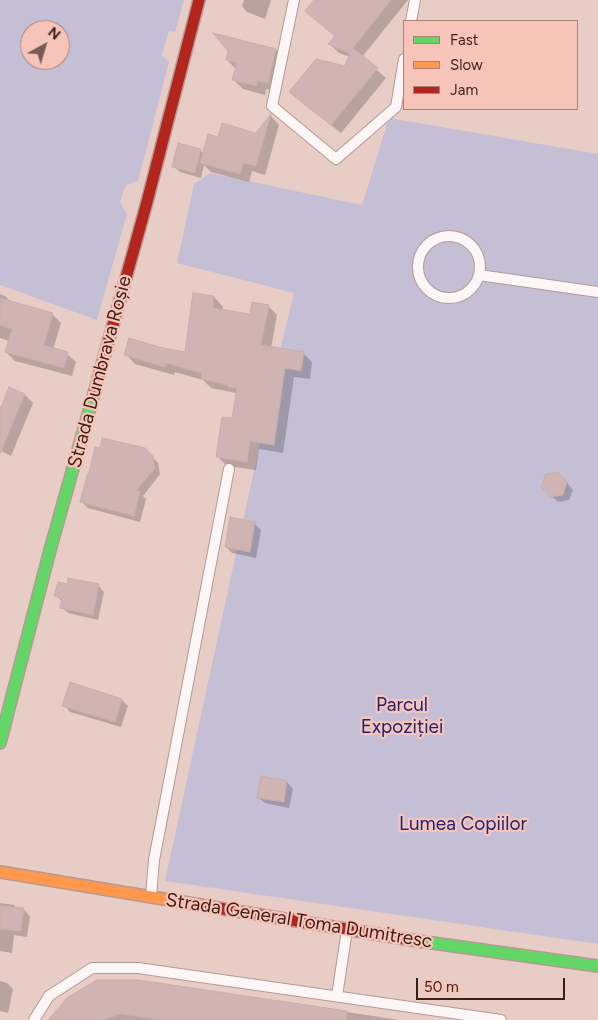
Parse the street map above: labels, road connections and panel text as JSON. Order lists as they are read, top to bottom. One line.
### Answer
{"streets":{"street":["Strada Dumbrava Roșie","Strada General Toma Dumitresc"]},"parks":["Parcul Expoziției","Lumea Copiilor"],"legend":["Fast","Slow","Jam"],"scale_bar":"50 m","north":"top right"}
